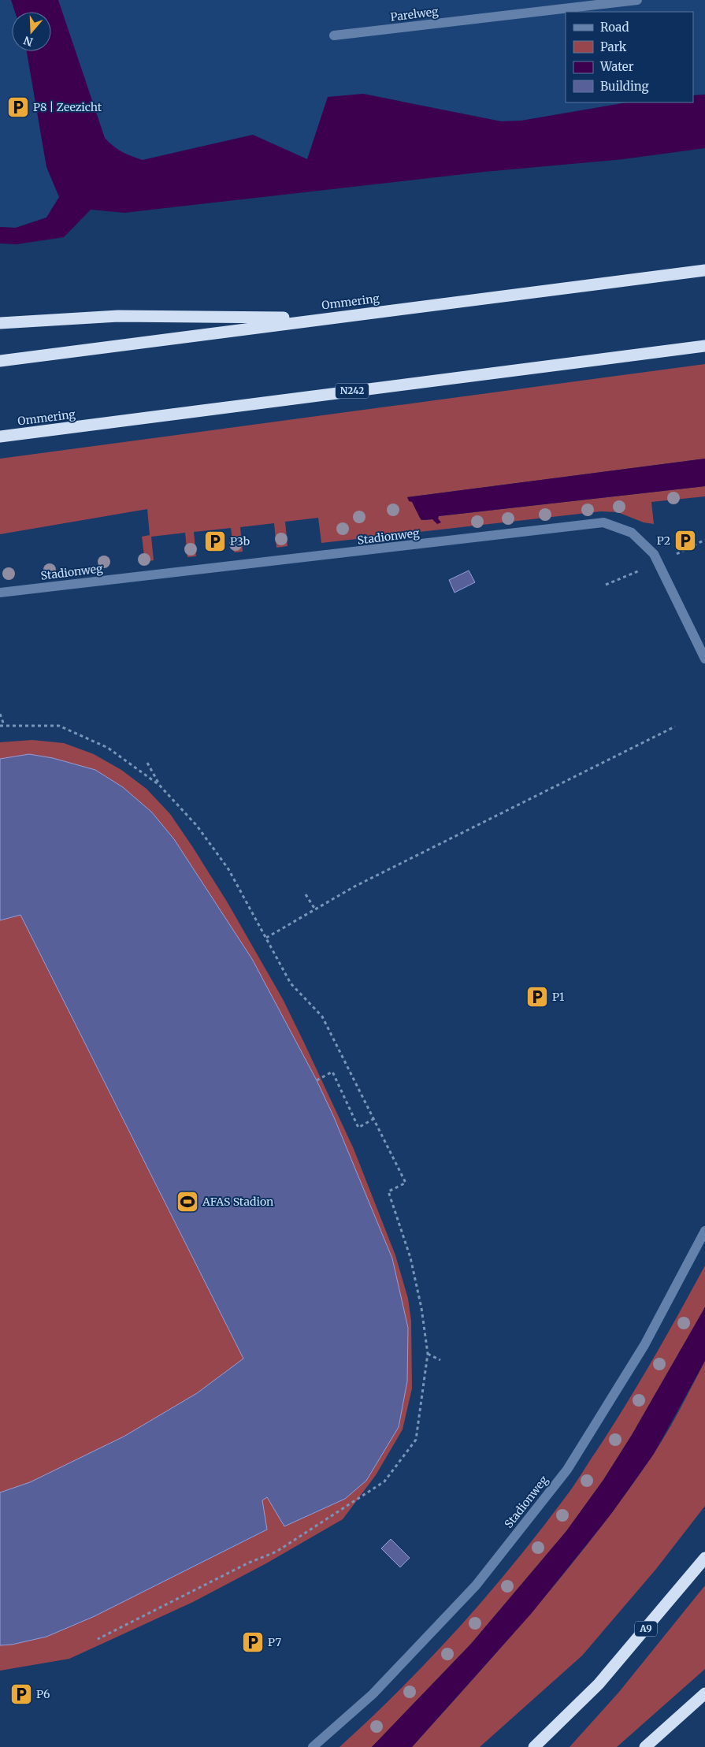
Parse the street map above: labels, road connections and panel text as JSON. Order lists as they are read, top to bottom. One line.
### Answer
{"streets":{"highway":["Ommering","N242","A9"],"street":["Parelweg","Stadionweg"]},"places":{"parking":["P8 | Zeezicht","P2","P3b","P1","P7","P6"],"sports":["AFAS Stadion"]},"legend":["Road","Park","Water","Building"],"north":"bottom"}
